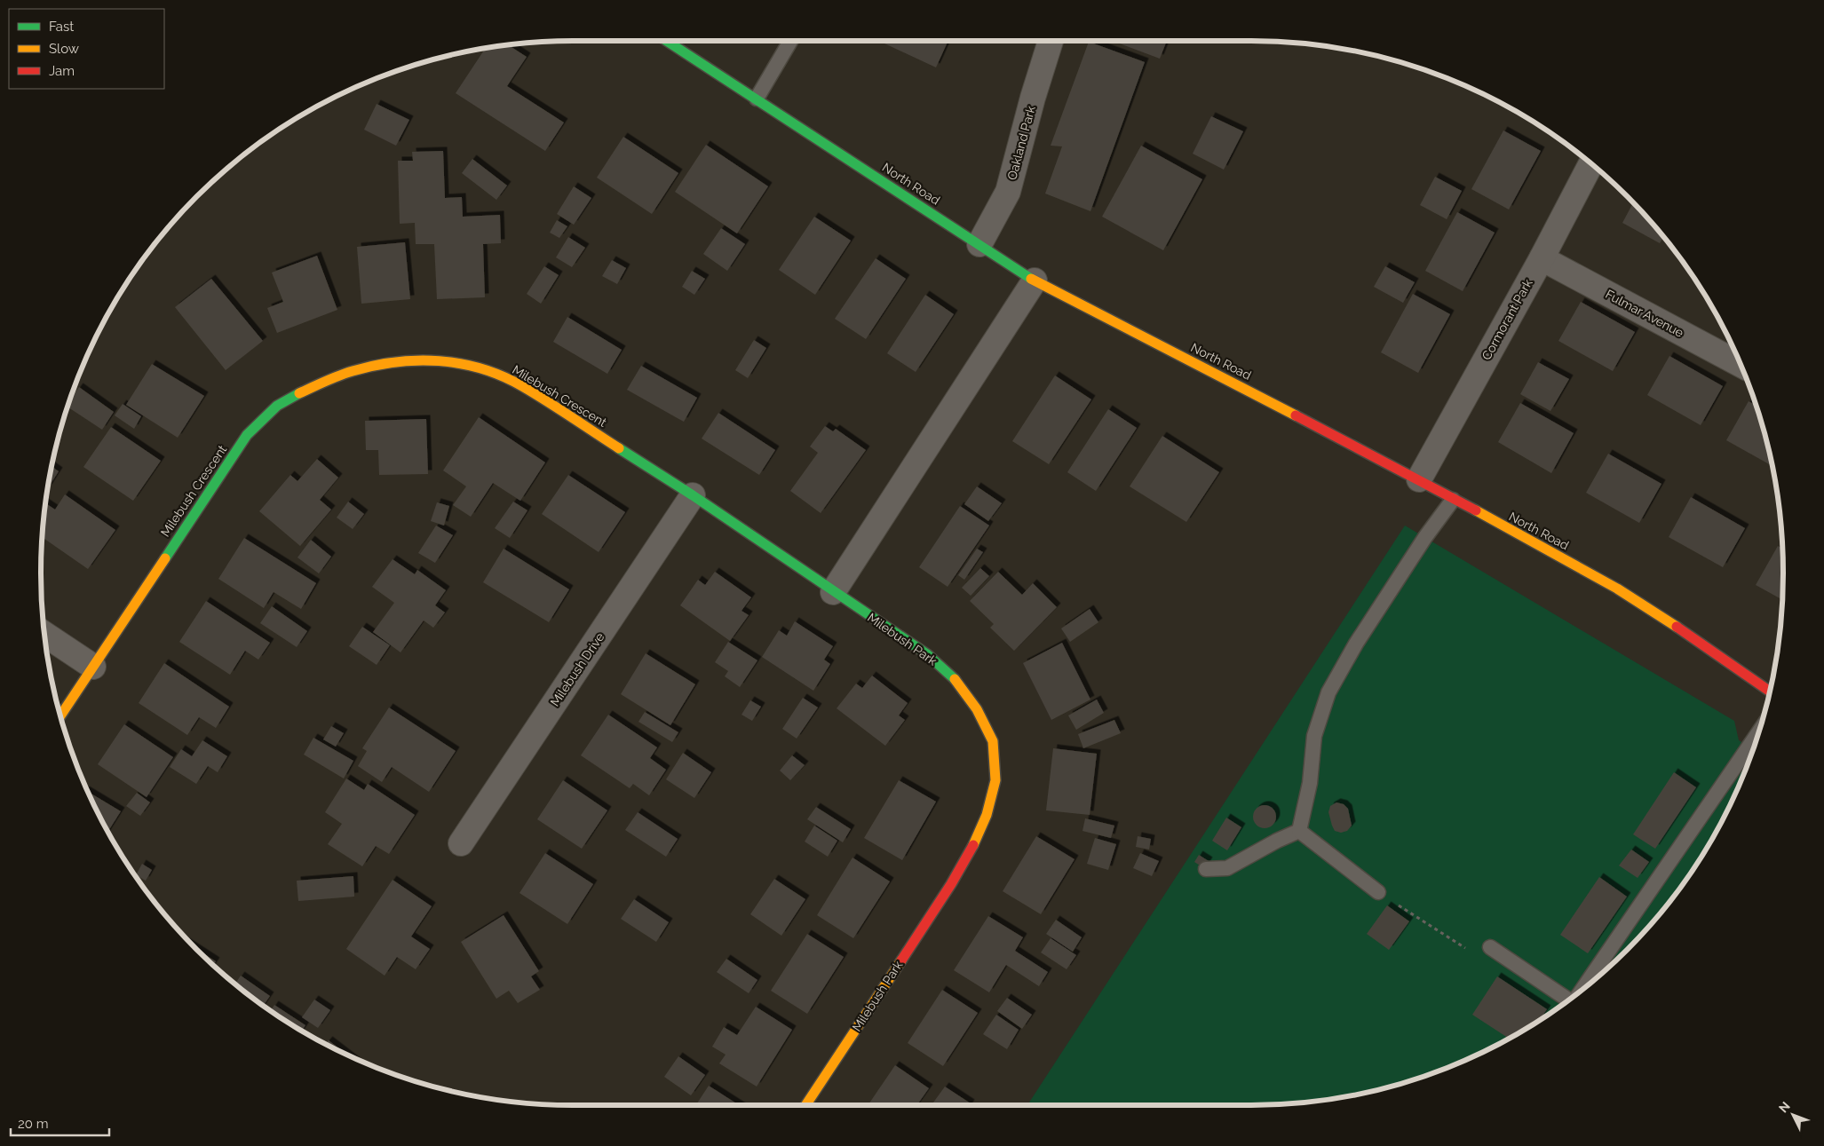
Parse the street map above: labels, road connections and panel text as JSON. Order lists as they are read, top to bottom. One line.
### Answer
{"streets":{"street":["Oakland Park","North Road","Fulmar Avenue","Cormorant Park","Milebush Crescent","Milebush Park","Milebush Drive"]},"crossings":[["Oakland Park","North Road"],["North Road","Cormorant Park"],["Fulmar Avenue","Cormorant Park"],["Milebush Crescent","Milebush Park"],["Milebush Crescent","Milebush Drive"]],"legend":["Fast","Slow","Jam"],"scale_bar":"20 m","north":"top left"}
